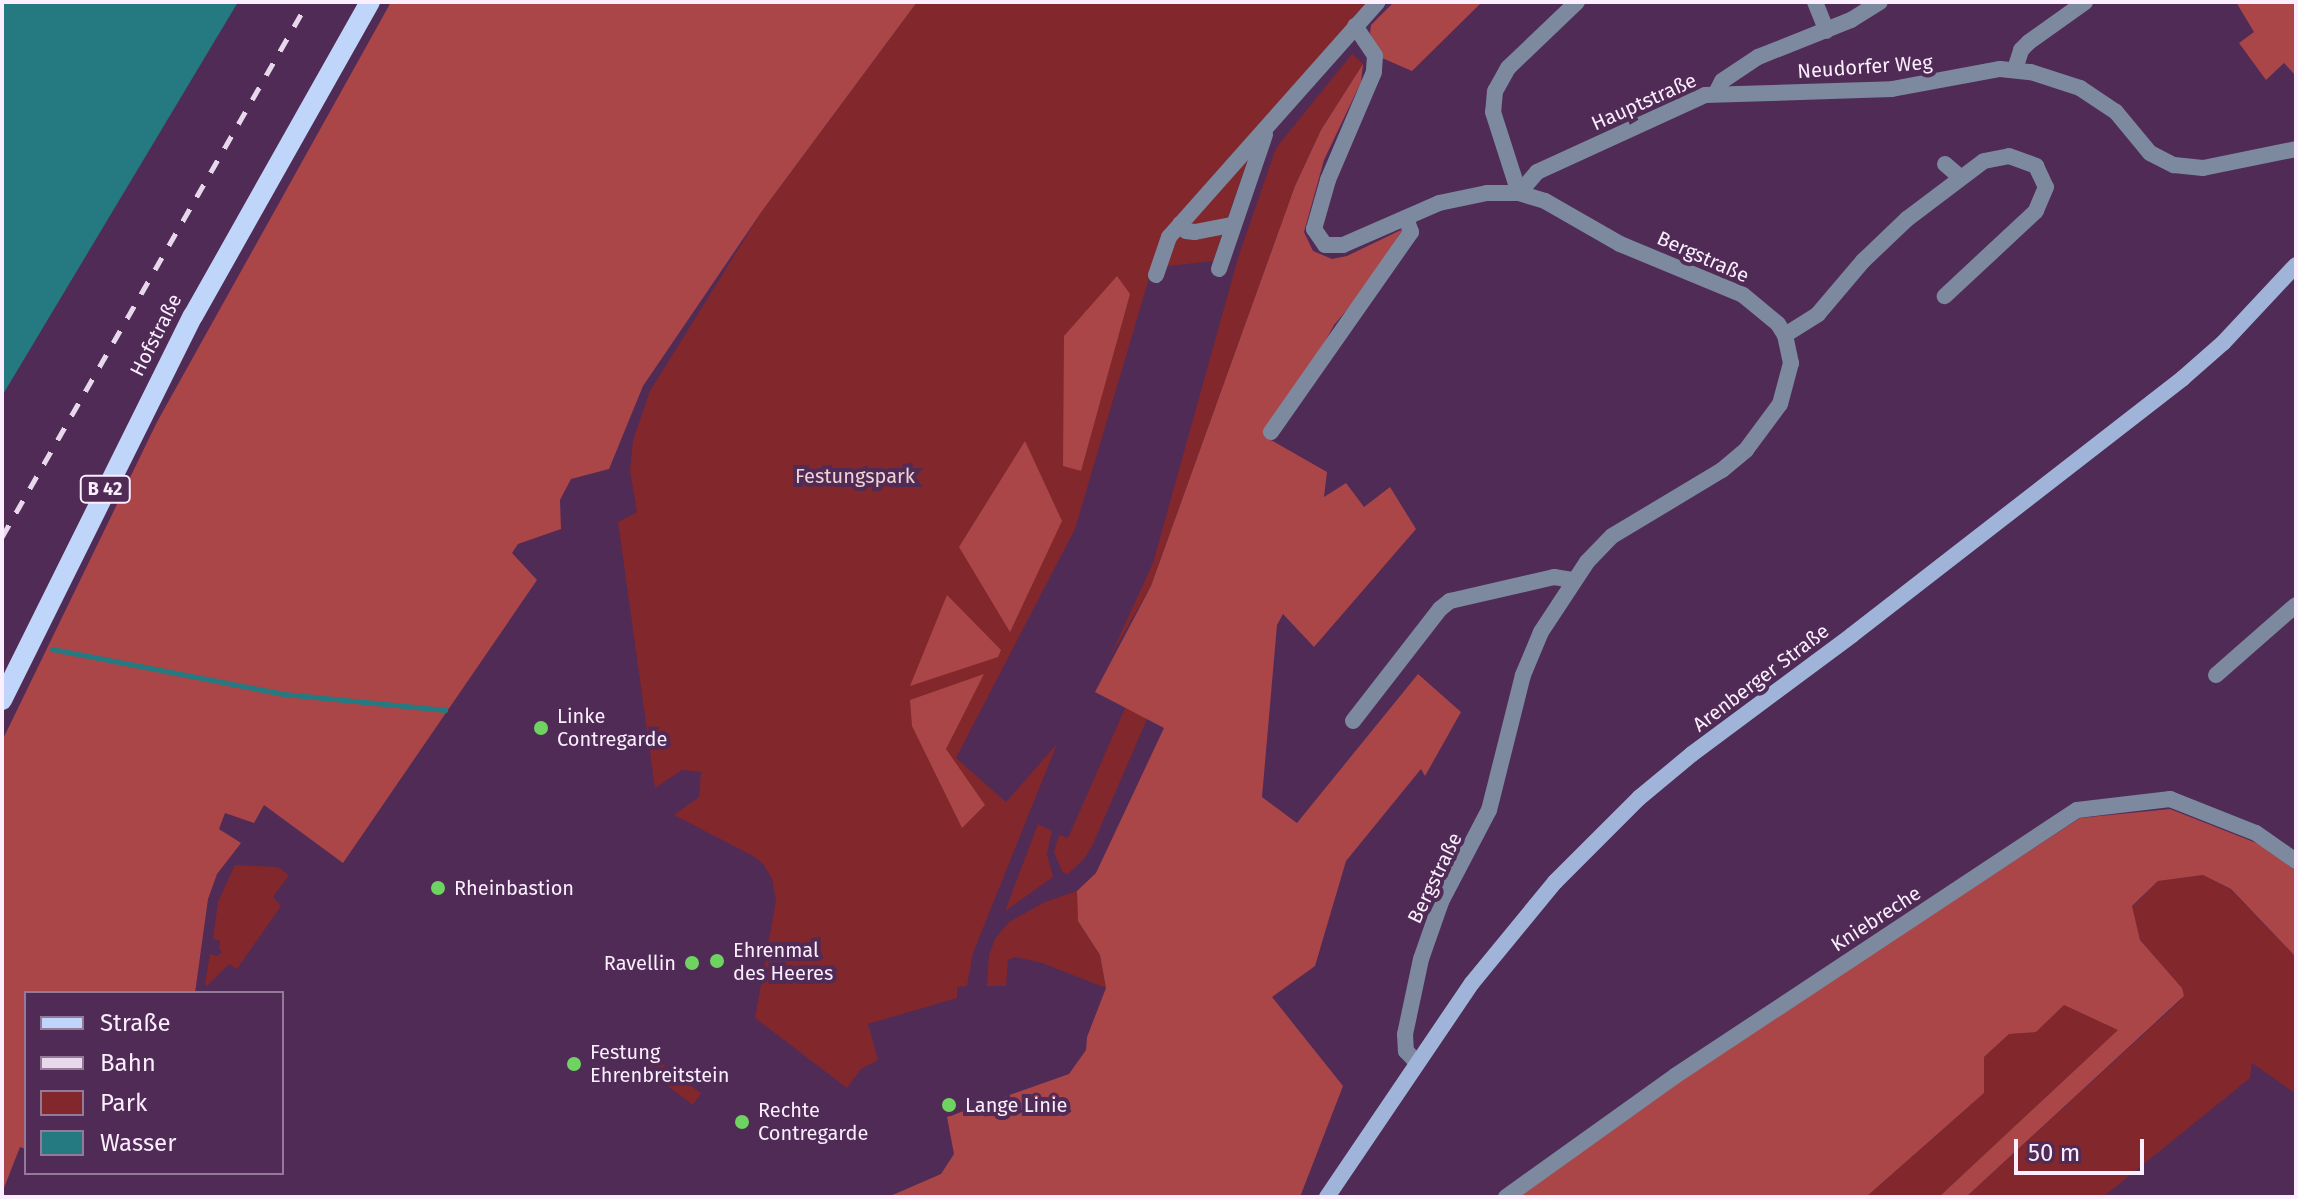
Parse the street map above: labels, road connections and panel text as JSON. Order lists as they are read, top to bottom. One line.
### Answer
{"streets":{"main road":["Hofstraße","B 42","Arenberger Straße"],"street":["Neudorfer Weg","Hauptstraße","Bergstraße","Kniebreche"]},"crossings":[["Neudorfer Weg","Hauptstraße"],["Hauptstraße","Bergstraße"],["Bergstraße","Arenberger Straße"]],"parks":["Festungspark"],"places":["Linke Contregarde","Rheinbastion","Ehrenmal des Heeres","Ravellin","Festung Ehrenbreitstein","Lange Linie","Rechte Contregarde"],"legend":["Straße","Bahn","Park","Wasser"],"scale_bar":"50 m"}
